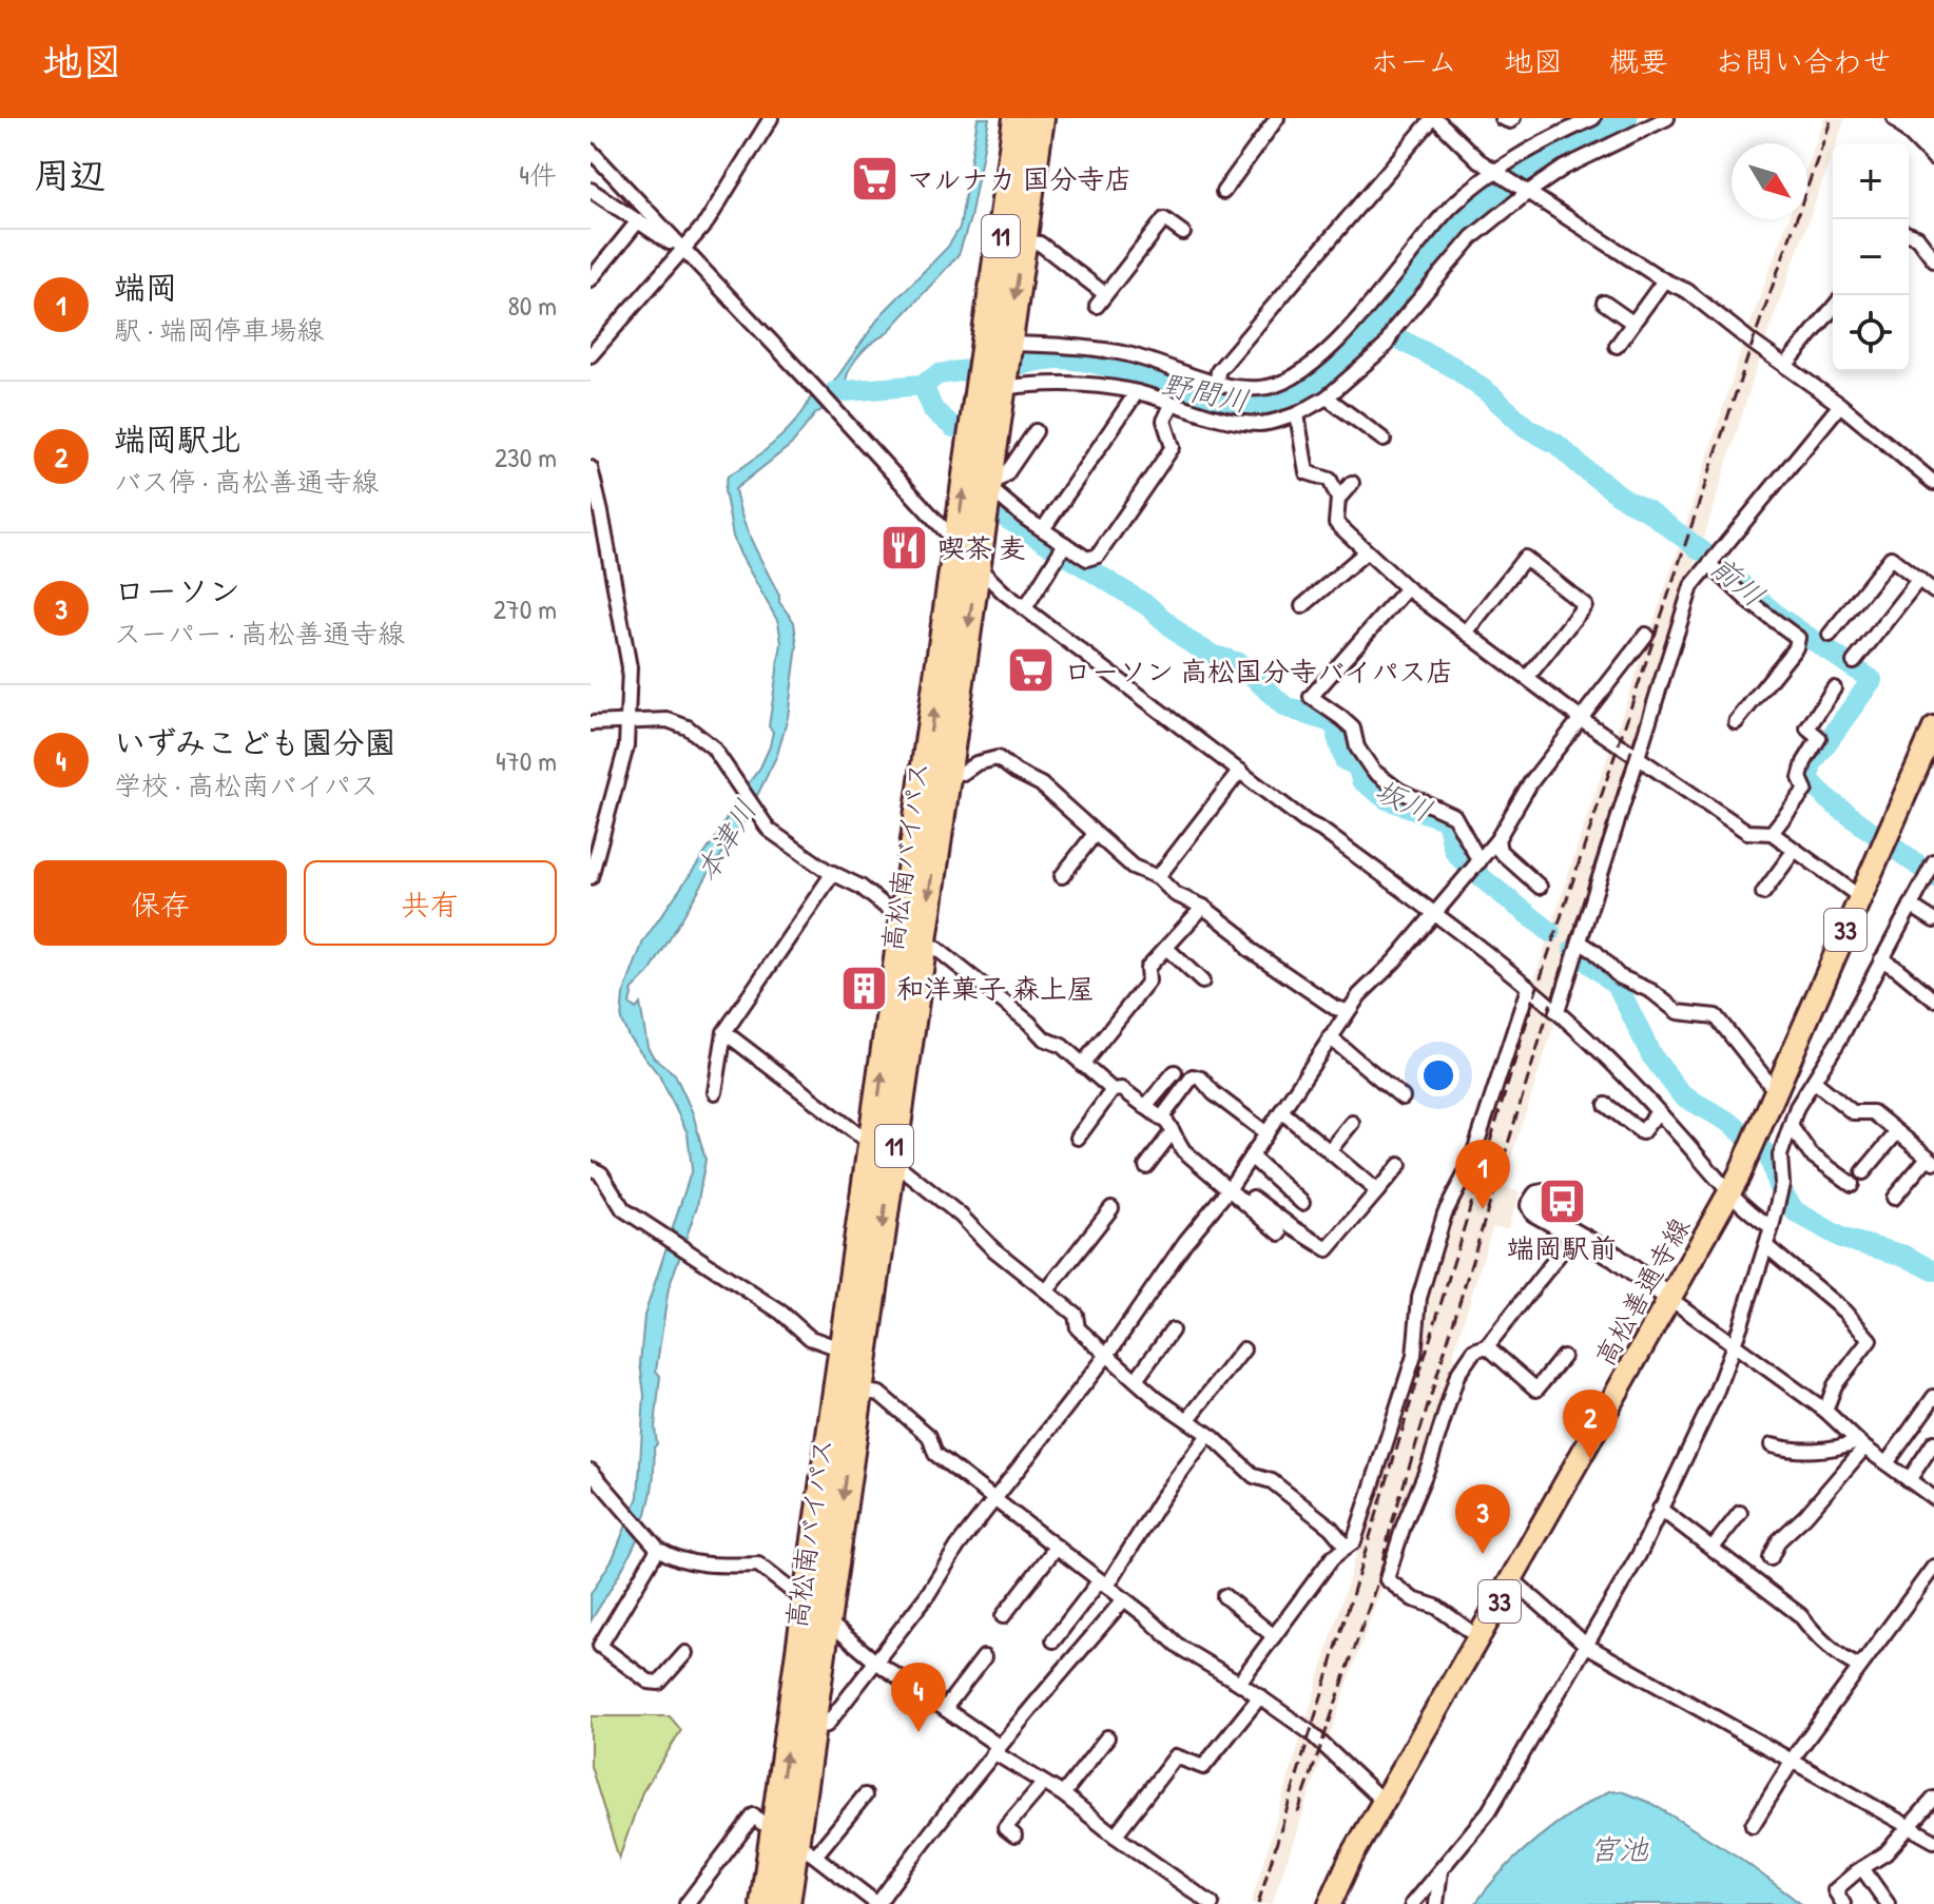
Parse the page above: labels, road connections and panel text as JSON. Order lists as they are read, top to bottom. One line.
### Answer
{"streets":{"highway":["11","高松南バイパス"],"main road":["33","高松善通寺線"]},"water":["野間川","前川","坂川","本津川","宮池"],"places":{"supermarket":["マルナカ 国分寺店","ローソン 高松国分寺バイパス店"],"restaurant":["喫茶 麦"],"building":["和洋菓子 森上屋"],"bus stop":["端岡駅前"]},"north":"bottom right","page":{"header":"地図","nav":["ホーム","地図","概要","お問い合わせ"],"heading":["周辺","4件"],"map_buttons":["+","−"],"list":[{"mark":"1","name":"端岡","note":"駅 · 端岡停車場線","value":"80 m"},{"mark":"2","name":"端岡駅北","note":"バス停 · 高松善通寺線","value":"230 m"},{"mark":"3","name":"ローソン","note":"スーパー · 高松善通寺線","value":"270 m"},{"mark":"4","name":"いずみこども園分園","note":"学校 · 高松南バイパス","value":"470 m"}],"buttons":["保存","共有"],"pins":["1","2","3","4"]}}
